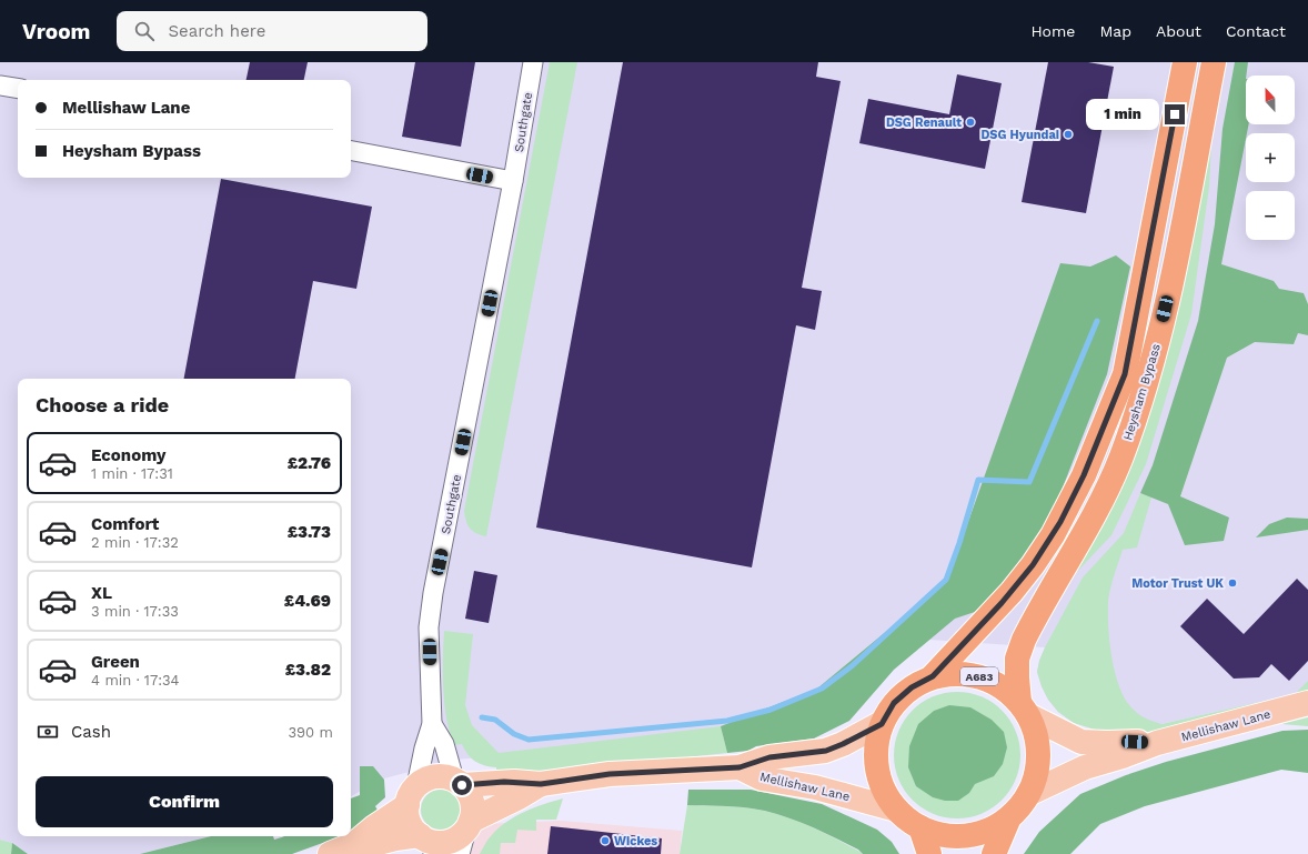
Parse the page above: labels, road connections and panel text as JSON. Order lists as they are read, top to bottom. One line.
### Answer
{"streets":{"highway":["Heysham Bypass","A683"],"main road":["Mellishaw Lane"],"street":["Southgate"]},"crossings":[["Southgate","Mellishaw Lane"],["Heysham Bypass","A683"],["Heysham Bypass","Mellishaw Lane"],["A683","Mellishaw Lane"]],"places":["DSG Renault","DSG Hyundai","Motor Trust UK","Wickes"],"north":"top","page":{"header":"Vroom","search":"Search here","nav":["Home","Map","About","Contact"],"map_buttons":["+","−"],"banner":["Mellishaw Lane","Heysham Bypass"],"bubble":"1 min","heading":"Choose a ride","list":[{"name":"Economy","note":"1 min · 17:31","value":"£2.76"},{"name":"Comfort","note":"2 min · 17:32","value":"£3.73"},{"name":"XL","note":"3 min · 17:33","value":"£4.69"},{"name":"Green","note":"4 min · 17:34","value":"£3.82"}],"pay":["Cash","390 m"],"buttons":"Confirm"}}
